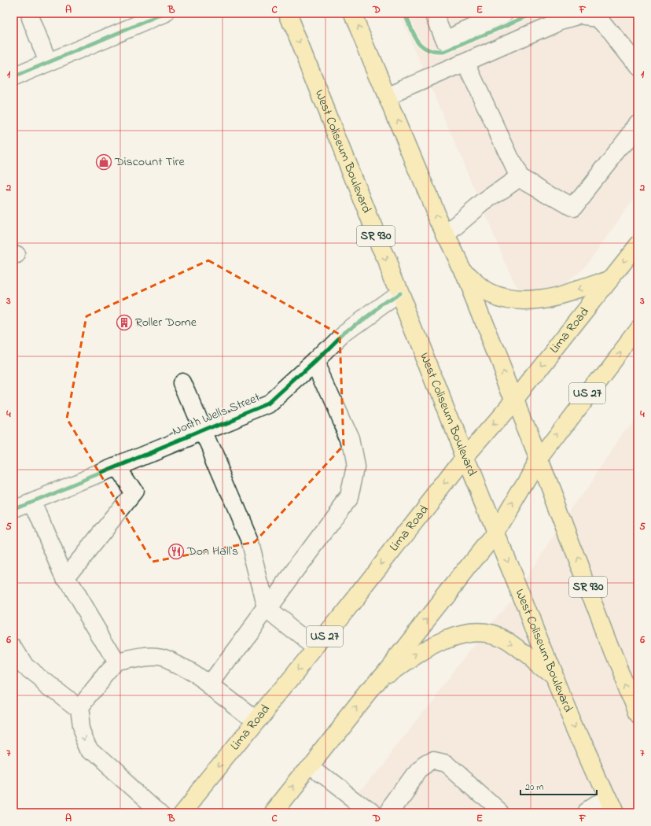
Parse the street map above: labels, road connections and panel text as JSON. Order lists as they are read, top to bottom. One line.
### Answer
{"streets":{"highway":["West Coliseum Boulevard","SR 930","Lima Road","US 27"],"street":["North Wells Street"]},"crossings":[["West Coliseum Boulevard","Lima Road"],["West Coliseum Boulevard","US 27"],["West Coliseum Boulevard","North Wells Street"],["SR 930","Lima Road"],["SR 930","US 27"]],"places":{"shop":["Discount Tire"],"building":["Roller Dome"],"restaurant":["Don Hall's"]},"scale_bar":"20 m","grid":{"columns":["A","B","C","D","E","F"],"rows":["1","2","3","4","5","6","7"]}}
